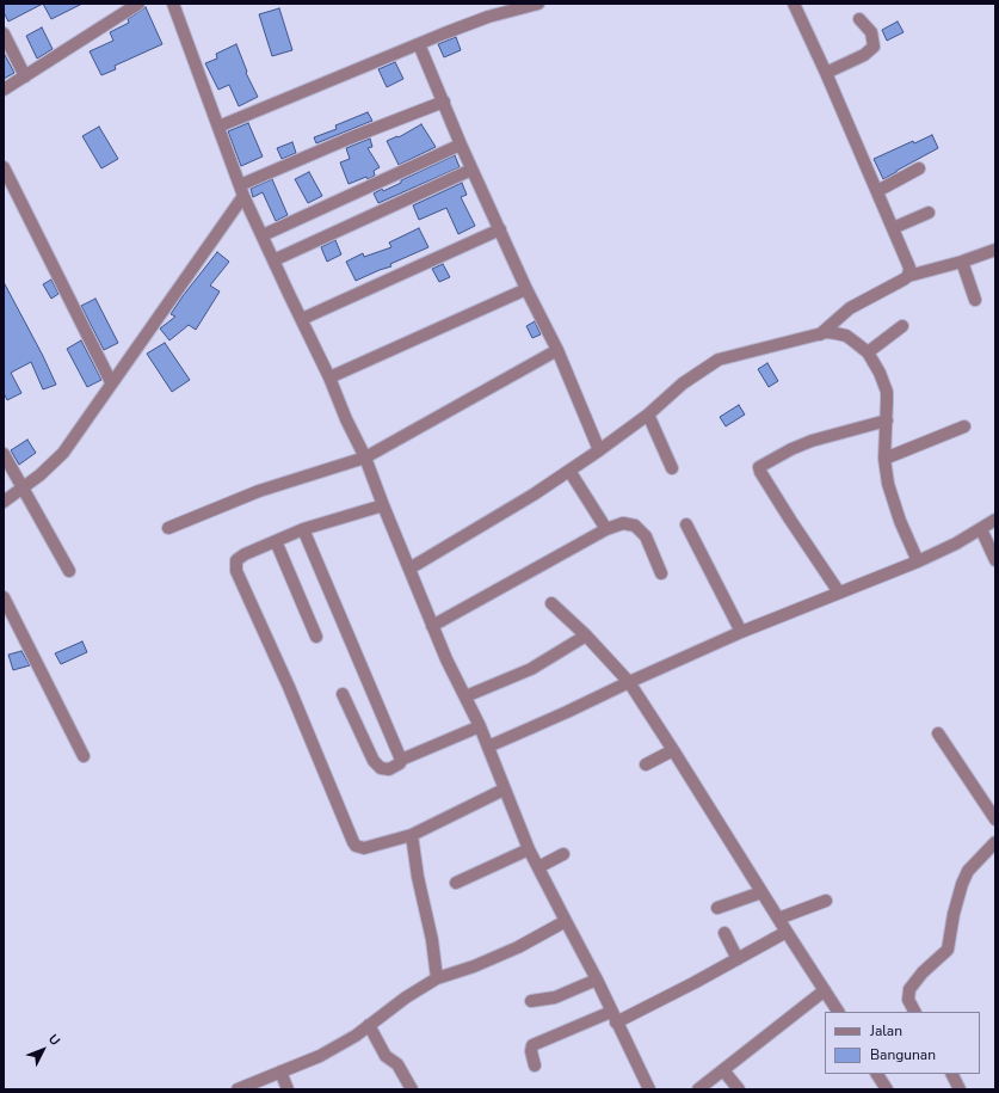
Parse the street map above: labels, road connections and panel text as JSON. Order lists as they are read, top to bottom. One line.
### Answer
{"legend":["Jalan","Bangunan"],"north":"top right"}
